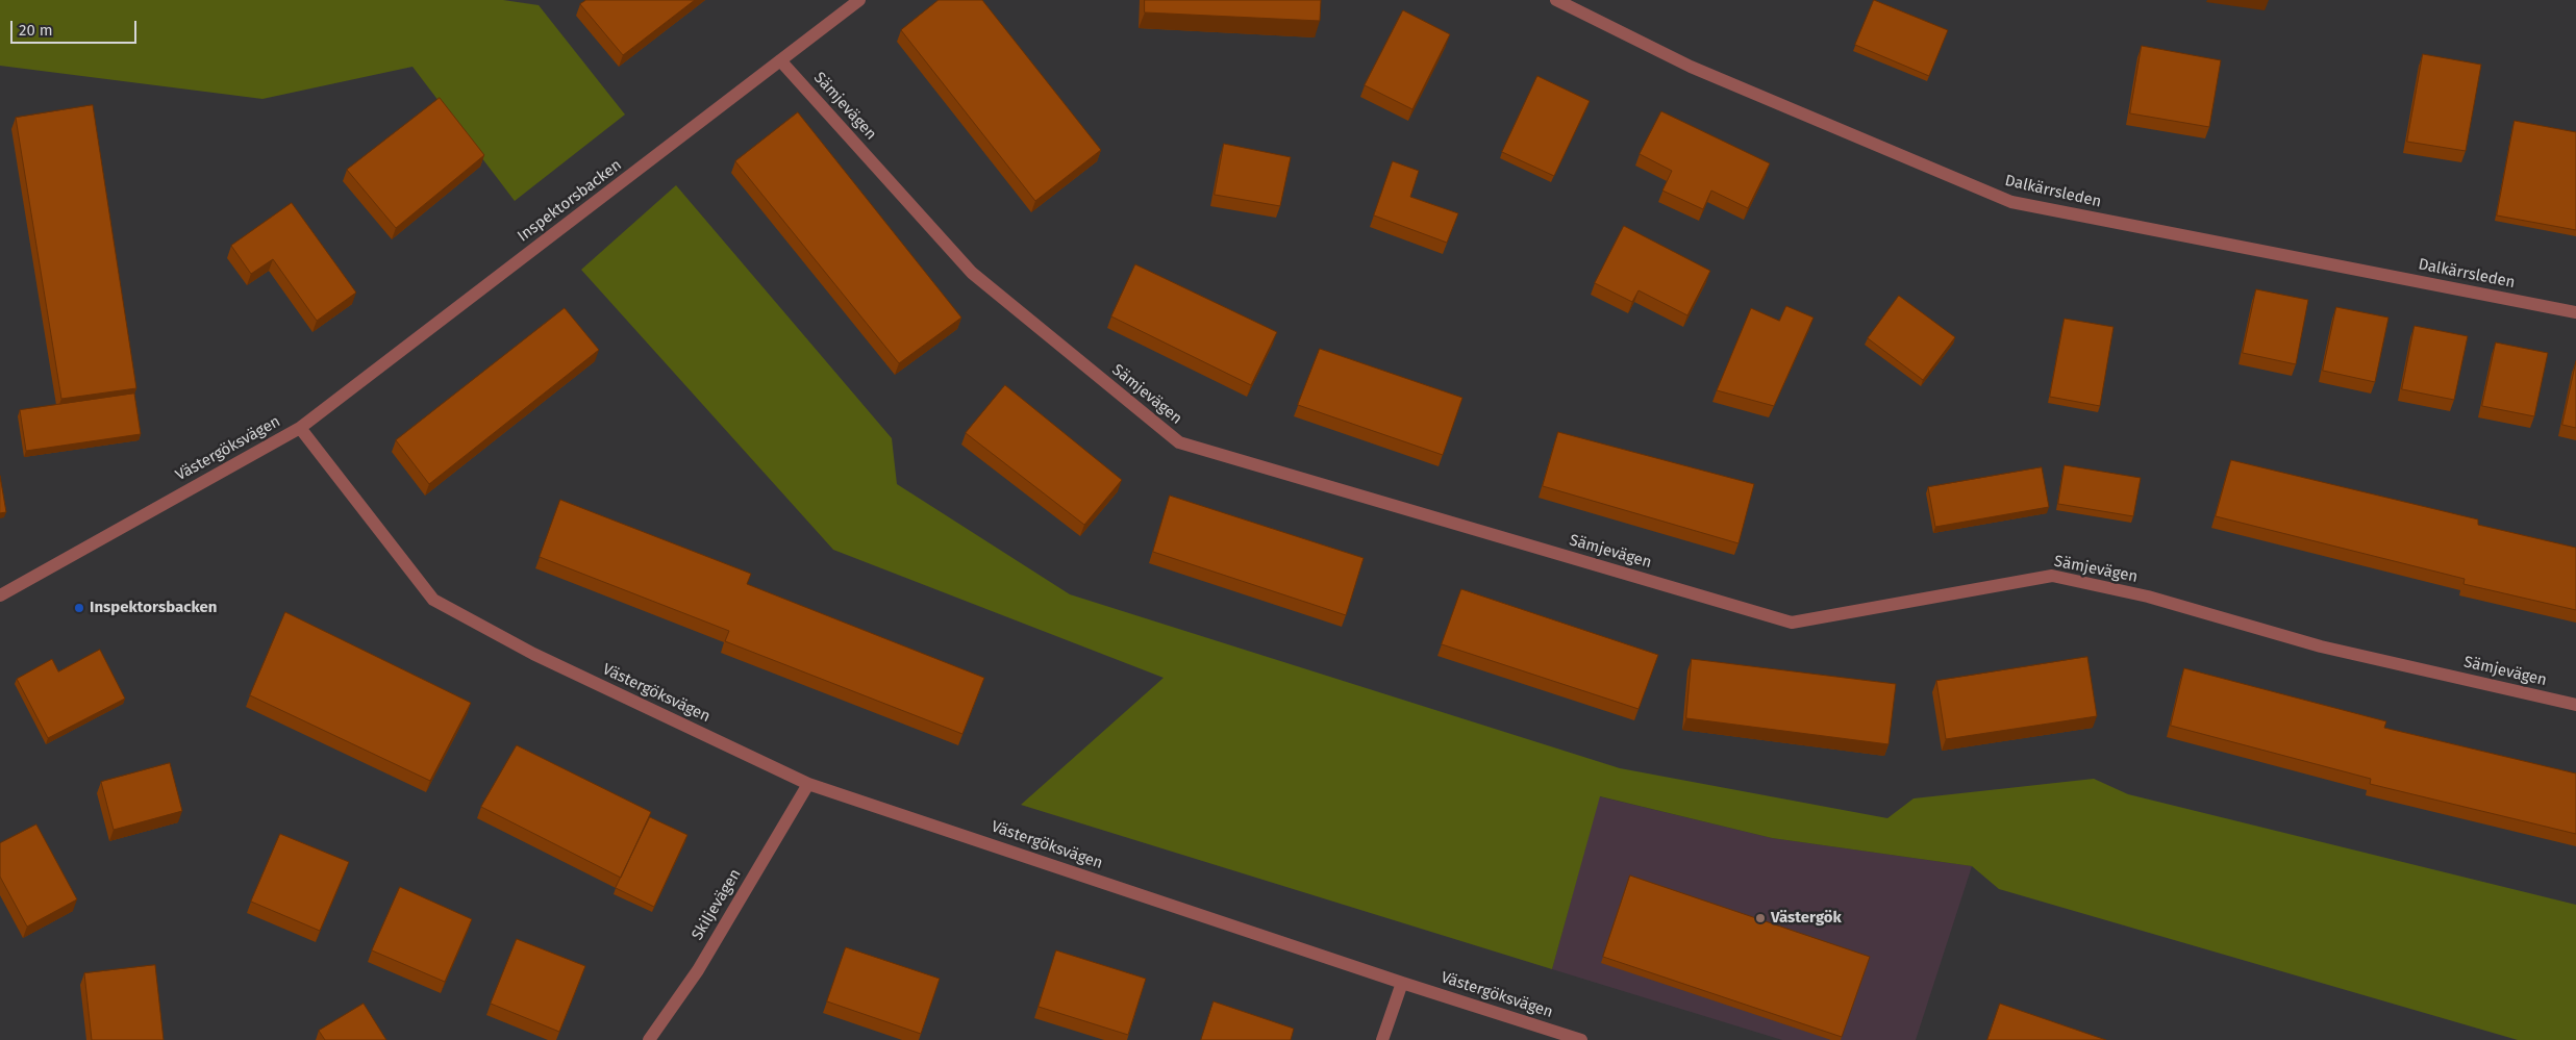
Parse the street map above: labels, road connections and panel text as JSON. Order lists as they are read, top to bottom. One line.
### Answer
{"streets":{"street":["Sämjevägen","Dalkärrsleden","Inspektorsbacken","Västergöksvägen","Skiljevägen"]},"crossings":[["Sämjevägen","Inspektorsbacken"],["Inspektorsbacken","Västergöksvägen"],["Västergöksvägen","Skiljevägen"]],"places":["Inspektorsbacken","Västergök"],"scale_bar":"20 m"}
